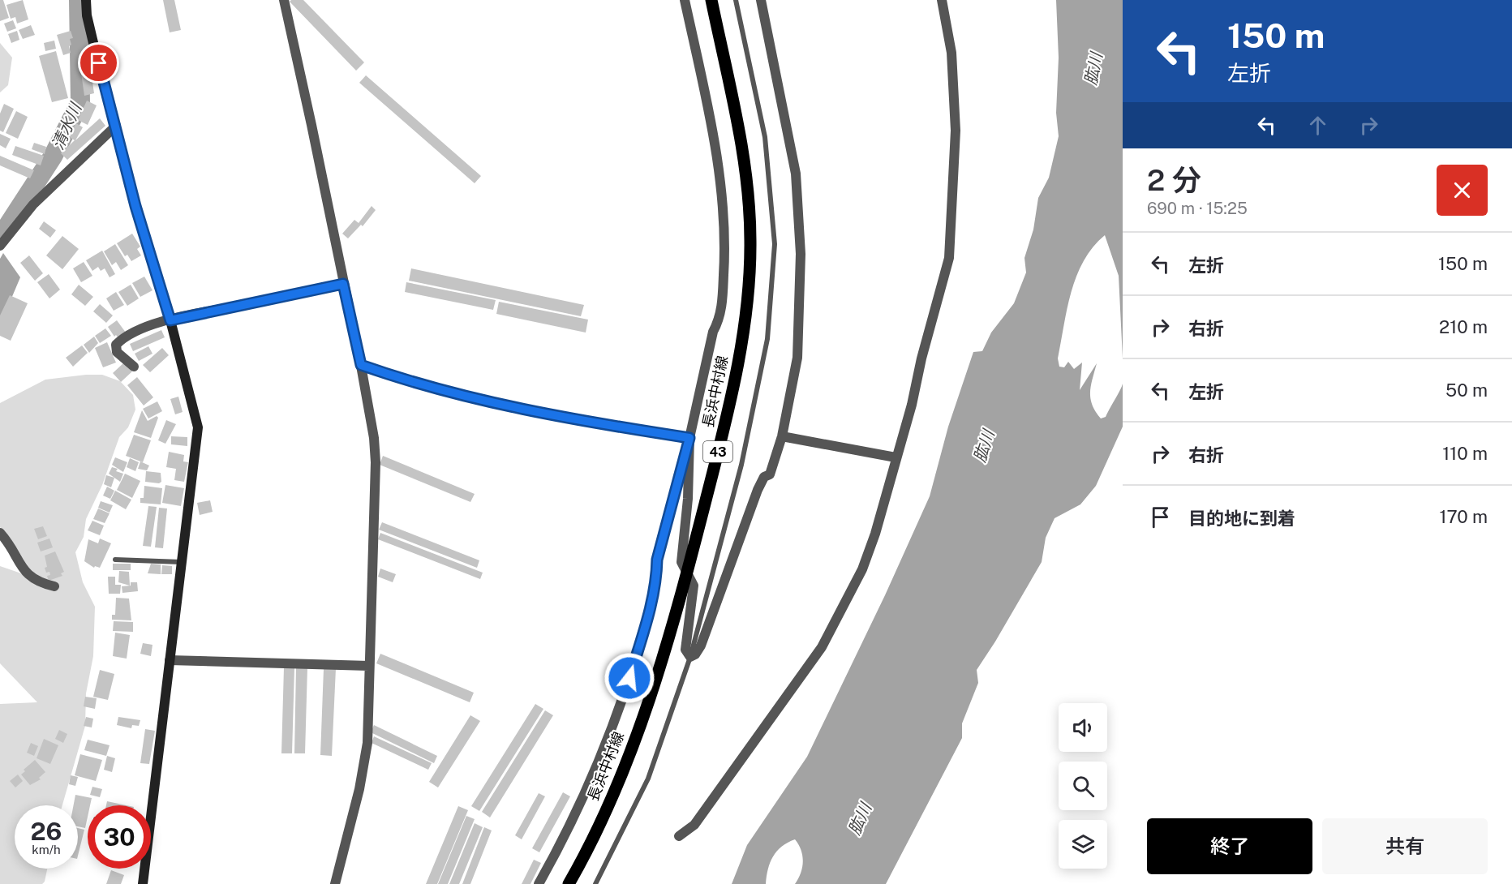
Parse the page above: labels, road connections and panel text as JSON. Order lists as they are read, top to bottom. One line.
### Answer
{"streets":{"main road":["長浜中村線","43"]},"water":["肱川","清水川"],"page":{"turn":["150 m","左折"],"heading":["2 分","690 m · 15:25"],"list":[{"name":"左折","value":"150 m"},{"name":"右折","value":"210 m"},{"name":"左折","value":"50 m"},{"name":"右折","value":"110 m"},{"name":"目的地に到着","value":"170 m"}],"speed":"26 km/h","limit":"30","buttons":["終了","共有"]}}
